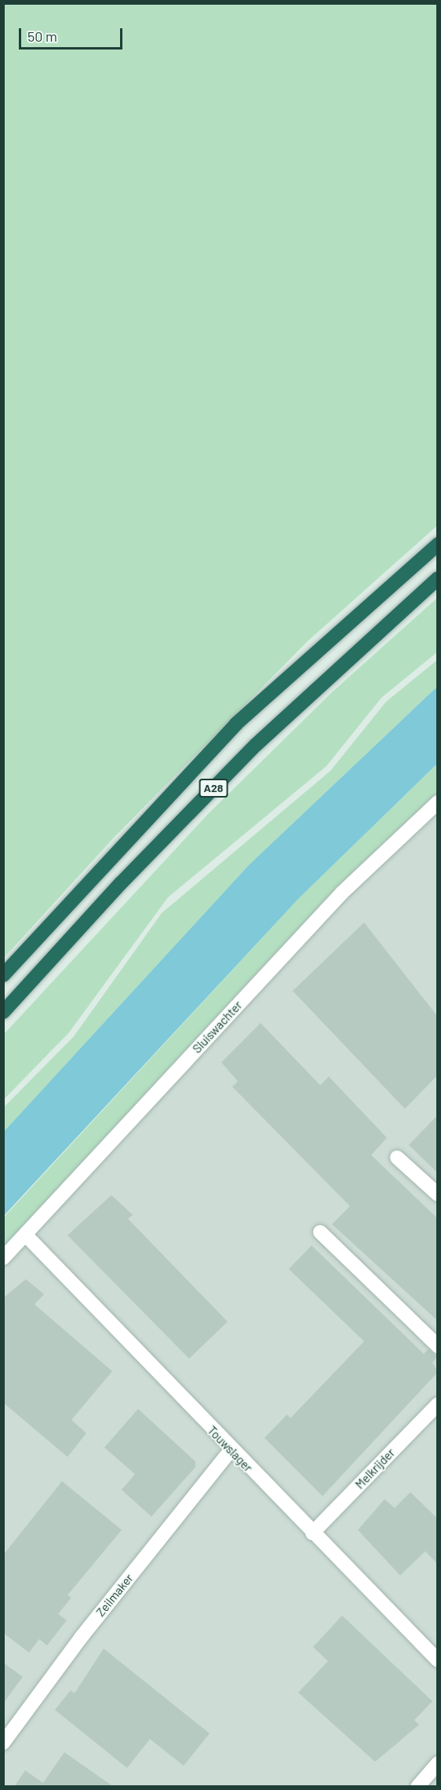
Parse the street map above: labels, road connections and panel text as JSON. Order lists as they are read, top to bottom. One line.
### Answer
{"streets":{"highway":["A28"],"street":["Sluiswachter","Touwslager","Melkrijder","Zeilmaker"]},"crossings":[["Sluiswachter","Touwslager"],["Touwslager","Melkrijder"],["Touwslager","Zeilmaker"]],"scale_bar":"50 m"}
